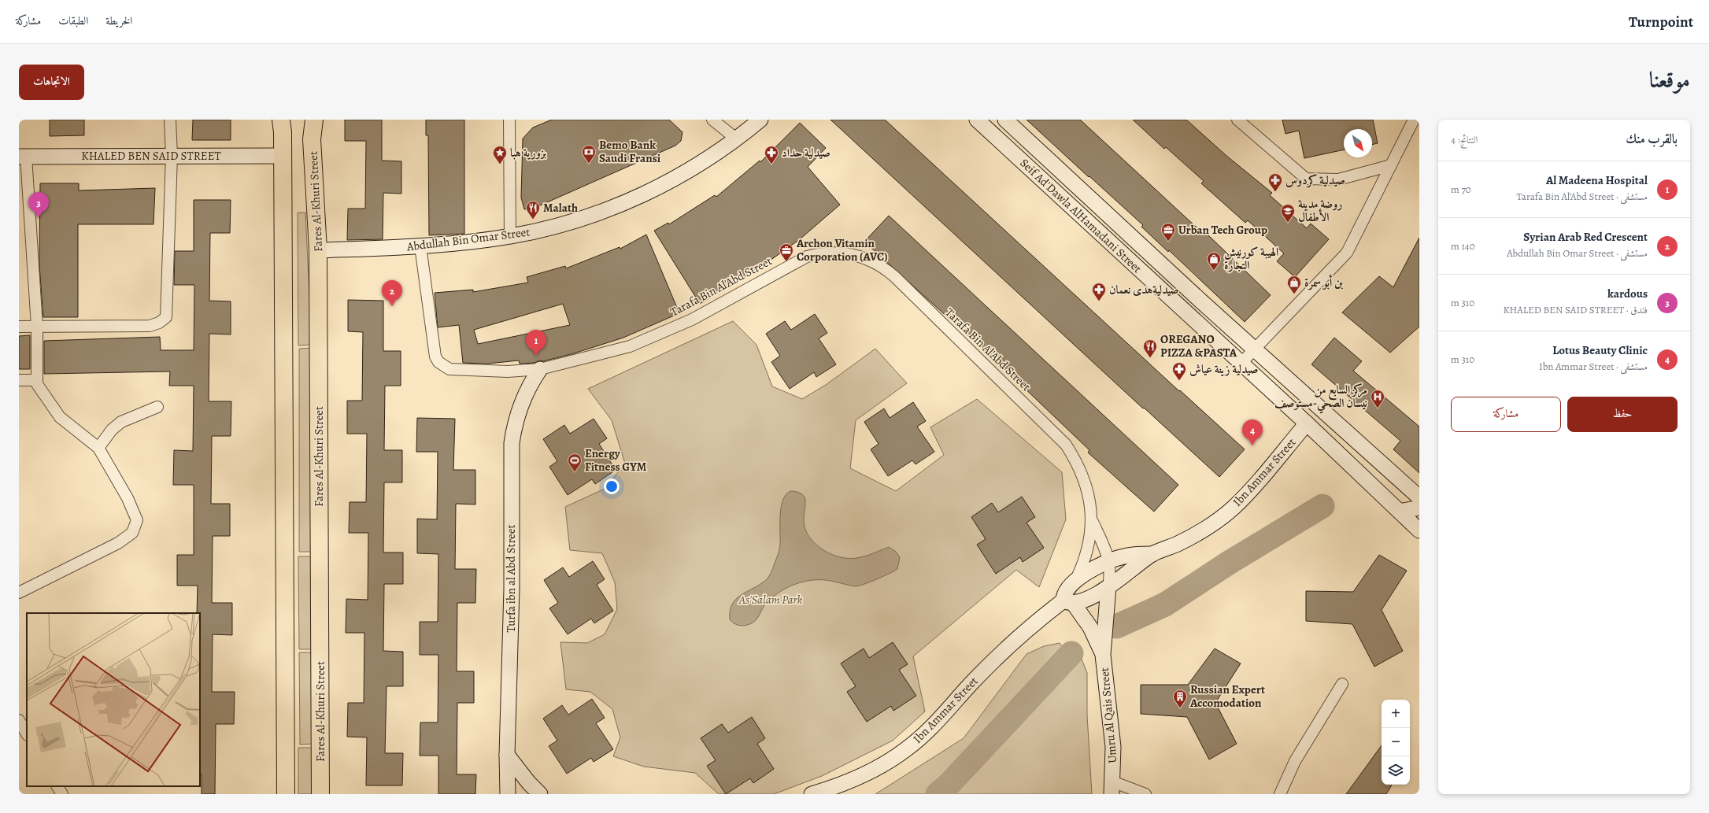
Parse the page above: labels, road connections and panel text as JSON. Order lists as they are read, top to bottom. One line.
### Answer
{"streets":{"main road":["KHALED BEN SAID STREET","Fares Al-Khuri Street","Seif Ad'Dawla AlHamadani Street","Abdullah Bin Omar Street","Ibn Ammar Street","Turfa ibn al Abd Street","Umru Al Qais Street"],"street":["Tarafa Bin Al'Abd Street"]},"crossings":[["Fares Al-Khuri Street","Abdullah Bin Omar Street"],["Seif Ad'Dawla AlHamadani Street","Ibn Ammar Street"],["Abdullah Bin Omar Street","Tarafa Bin Al'Abd Street"],["Tarafa Bin Al'Abd Street","Turfa ibn al Abd Street"],["Ibn Ammar Street","Umru Al Qais Street"]],"parks":["As'Salam Park"],"places":{"bank":["Bemo Bank Saudi Fransi"],"place":["بزورية هبا"],"pharmacy":["صيدلية حداد","صيدلية كردوس","صيدليةهدى نعمان","صيدلية زينة عياش"],"restaurant":["Malath","OREGANO PIZZA &PASTA"],"school or university":["روضة مدينة الأطفال"],"office":["Urban Tech Group","Archon Vitamin Corporation (AVC)"],"shop":["الهيبة كورنيش التجارة","بن أبو سمرة"],"hospital":["مركز السابع من نيسان الصحي-مستوصف"],"sports":["Energy Fitness GYM"],"building":["Russian Expert Accomodation"]},"north":"bottom right","page":{"header":"Turnpoint","nav":["الخريطة","الطبقات","مشاركة"],"title":"موقعنا","buttons":["الاتجاهات",["حفظ","مشاركة"]],"heading":["بالقرب منك","النتائج: 4"],"list":[{"mark":"1","name":"Al Madeena Hospital","note":"مستشفى · Tarafa Bin Al'Abd Street","value":"70 m"},{"mark":"2","name":"Syrian Arab Red Crescent","note":"مستشفى · Abdullah Bin Omar Street","value":"140 m"},{"mark":"3","name":"kardous","note":"فندق · KHALED BEN SAID STREET","value":"310 m"},{"mark":"4","name":"Lotus Beauty Clinic","note":"مستشفى · Ibn Ammar Street","value":"310 m"}],"pins":["3","2","1","4"],"map_buttons":["+","−"]}}
